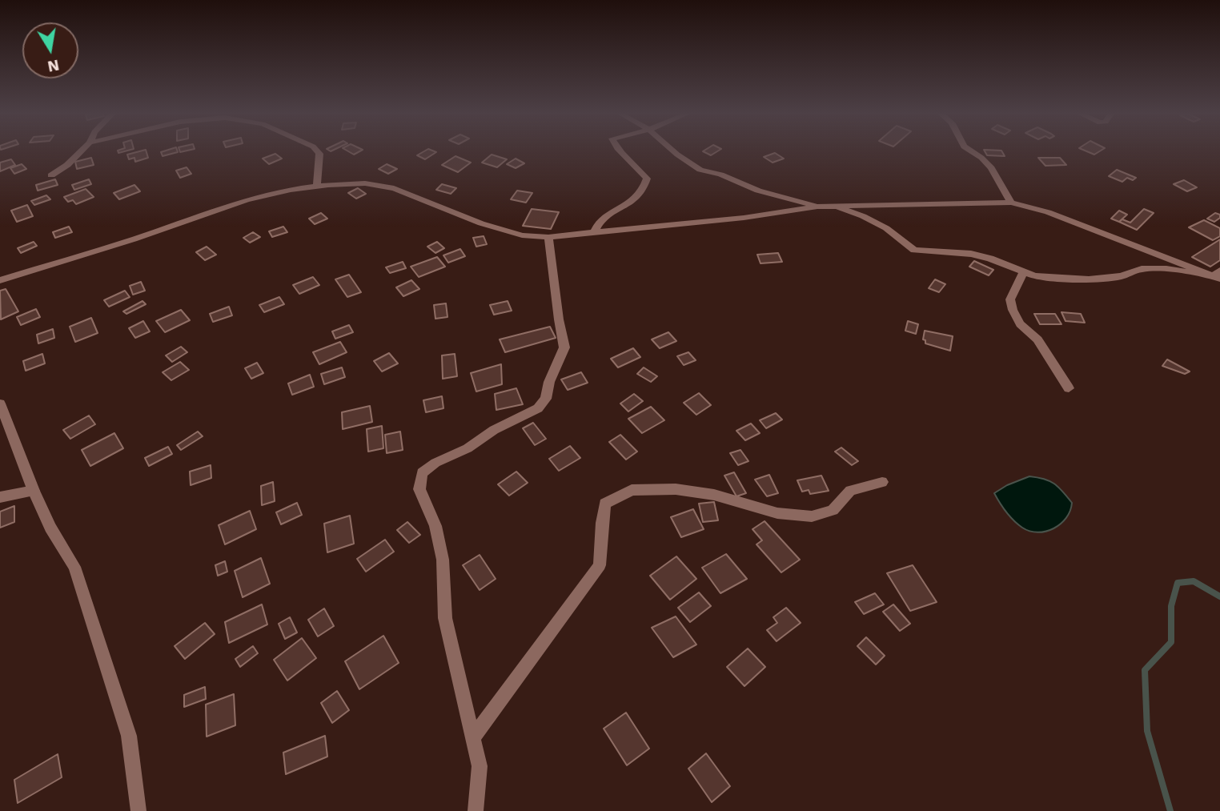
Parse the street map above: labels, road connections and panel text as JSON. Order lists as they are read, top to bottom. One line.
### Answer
{"north":"bottom"}
